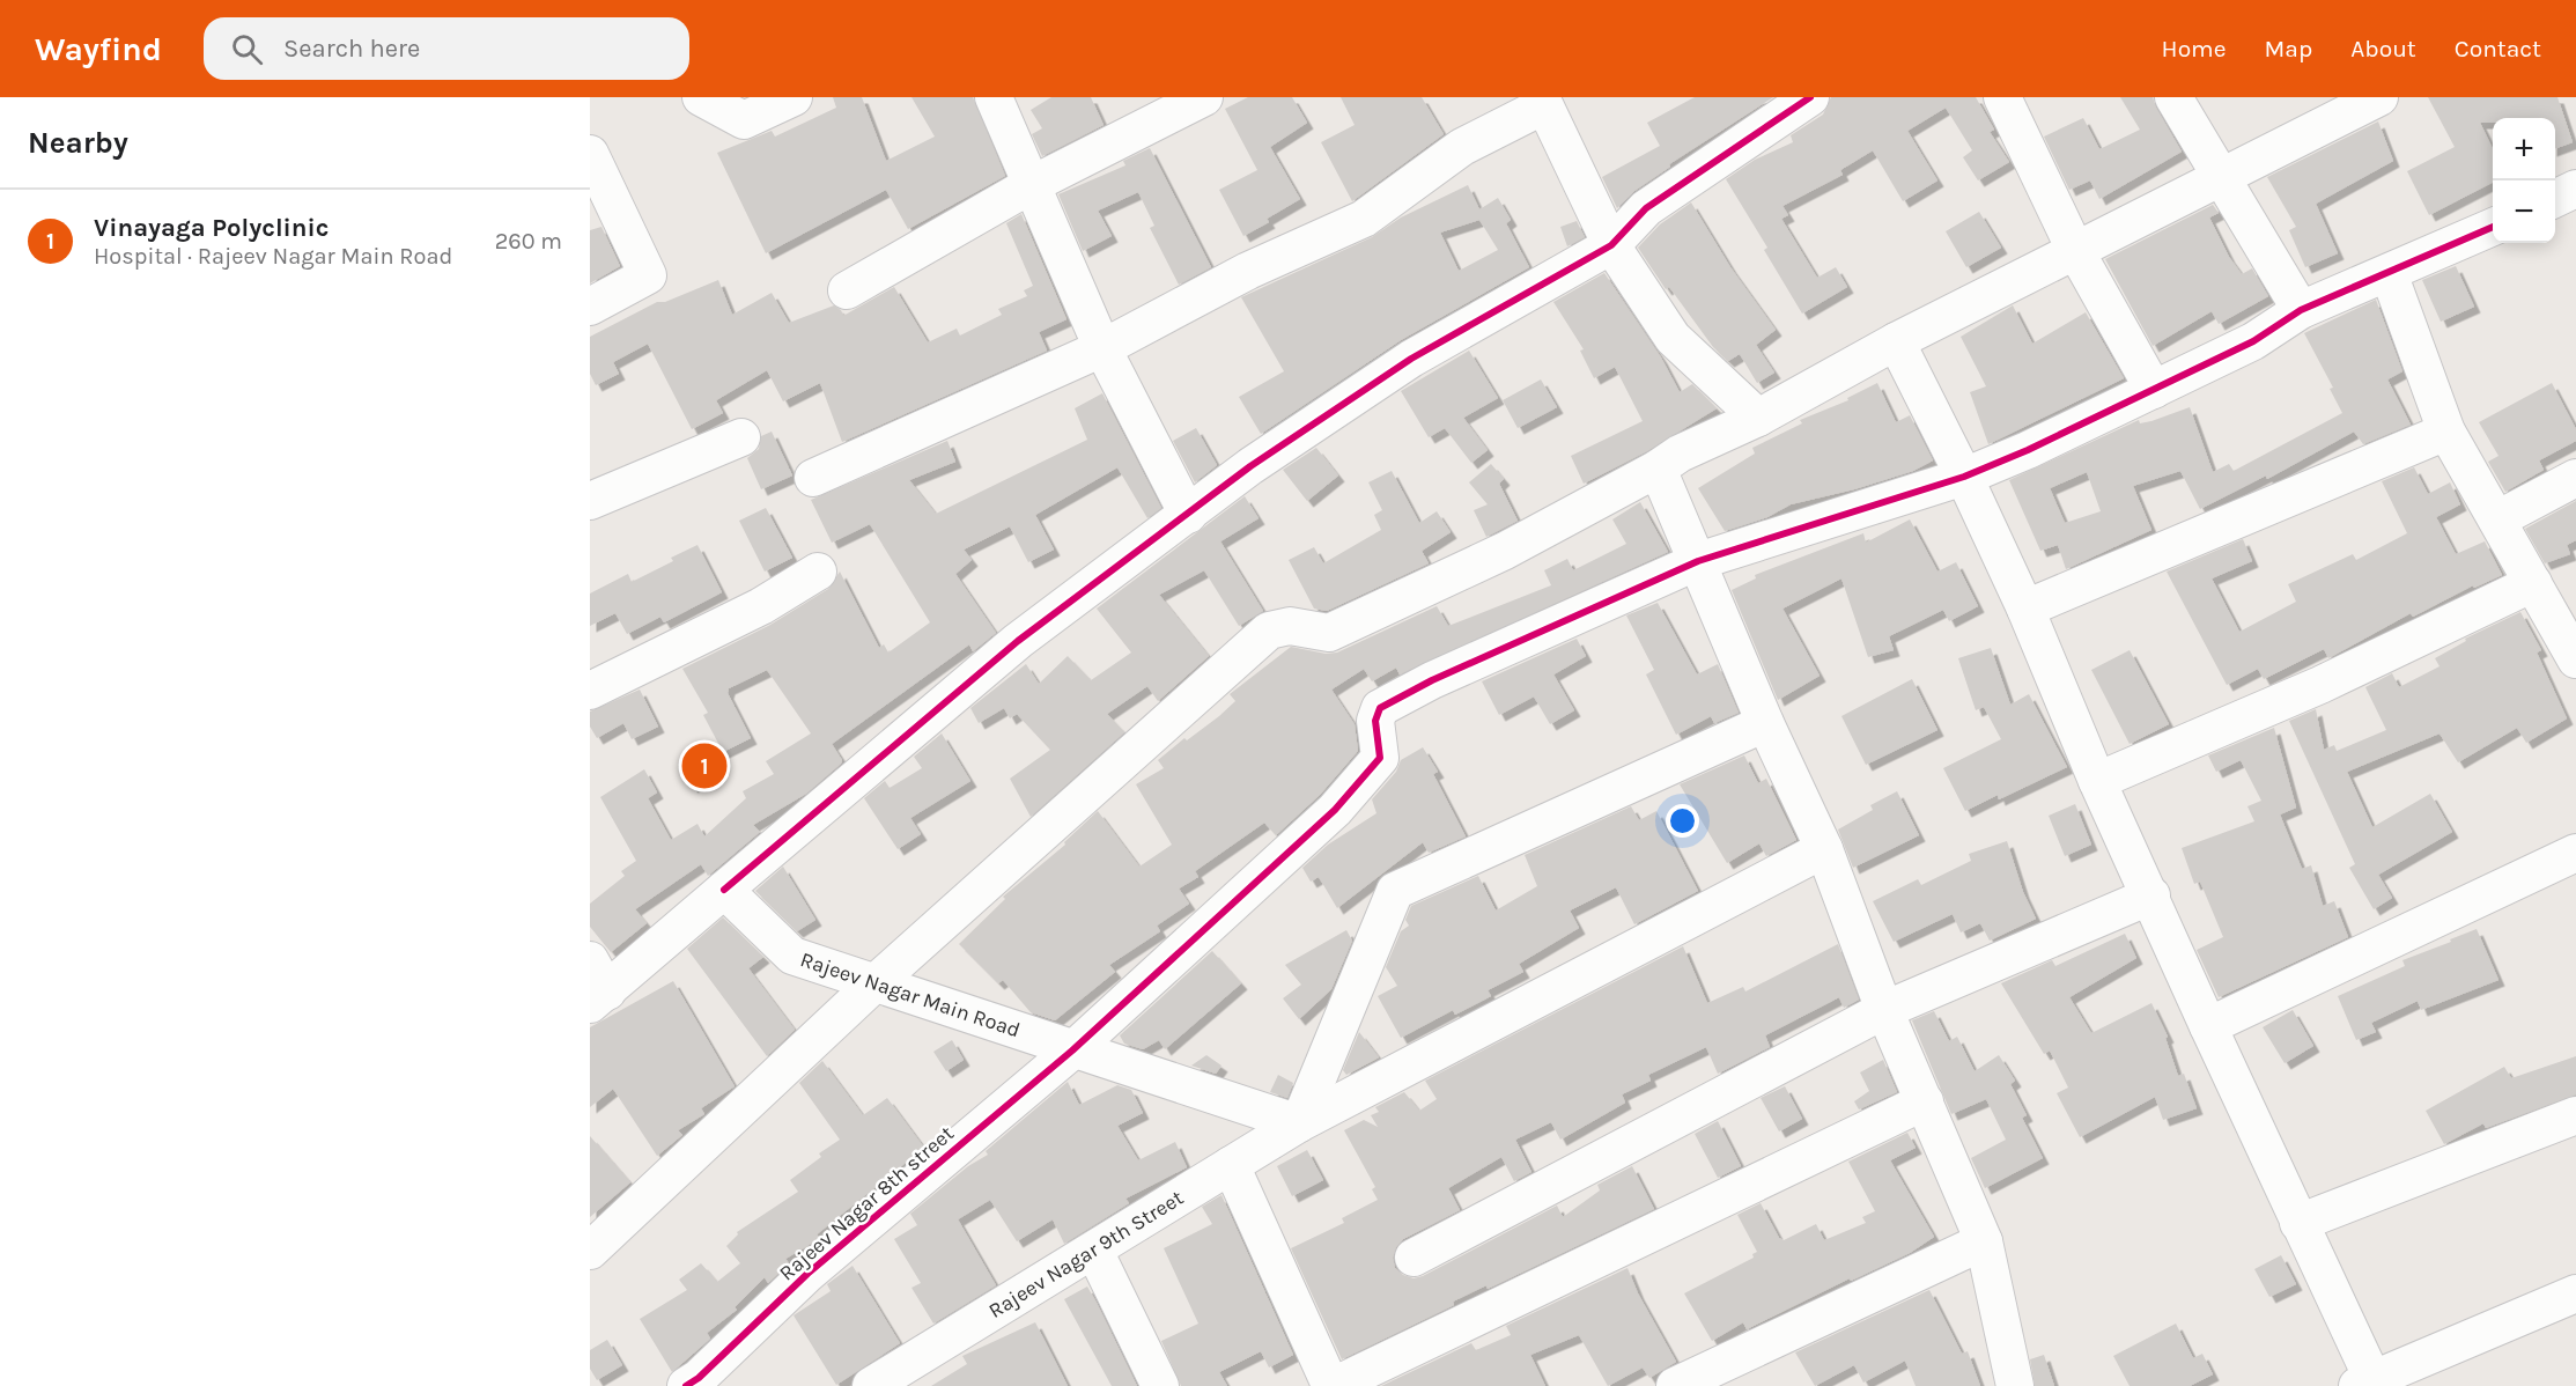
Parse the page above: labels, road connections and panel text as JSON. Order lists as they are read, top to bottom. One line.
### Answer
{"streets":{"street":["Rajeev Nagar Main Road","Rajeev Nagar 8th street","Rajeev Nagar 9th Street"]},"crossings":[["Rajeev Nagar Main Road","Rajeev Nagar 8th street"],["Rajeev Nagar Main Road","Rajeev Nagar 9th Street"]],"page":{"header":"Wayfind","search":"Search here","nav":["Home","Map","About","Contact"],"heading":"Nearby","map_buttons":["+","−"],"list":[{"mark":"1","name":"Vinayaga Polyclinic","note":"Hospital · Rajeev Nagar Main Road","value":"260 m"}],"pins":"1"}}
